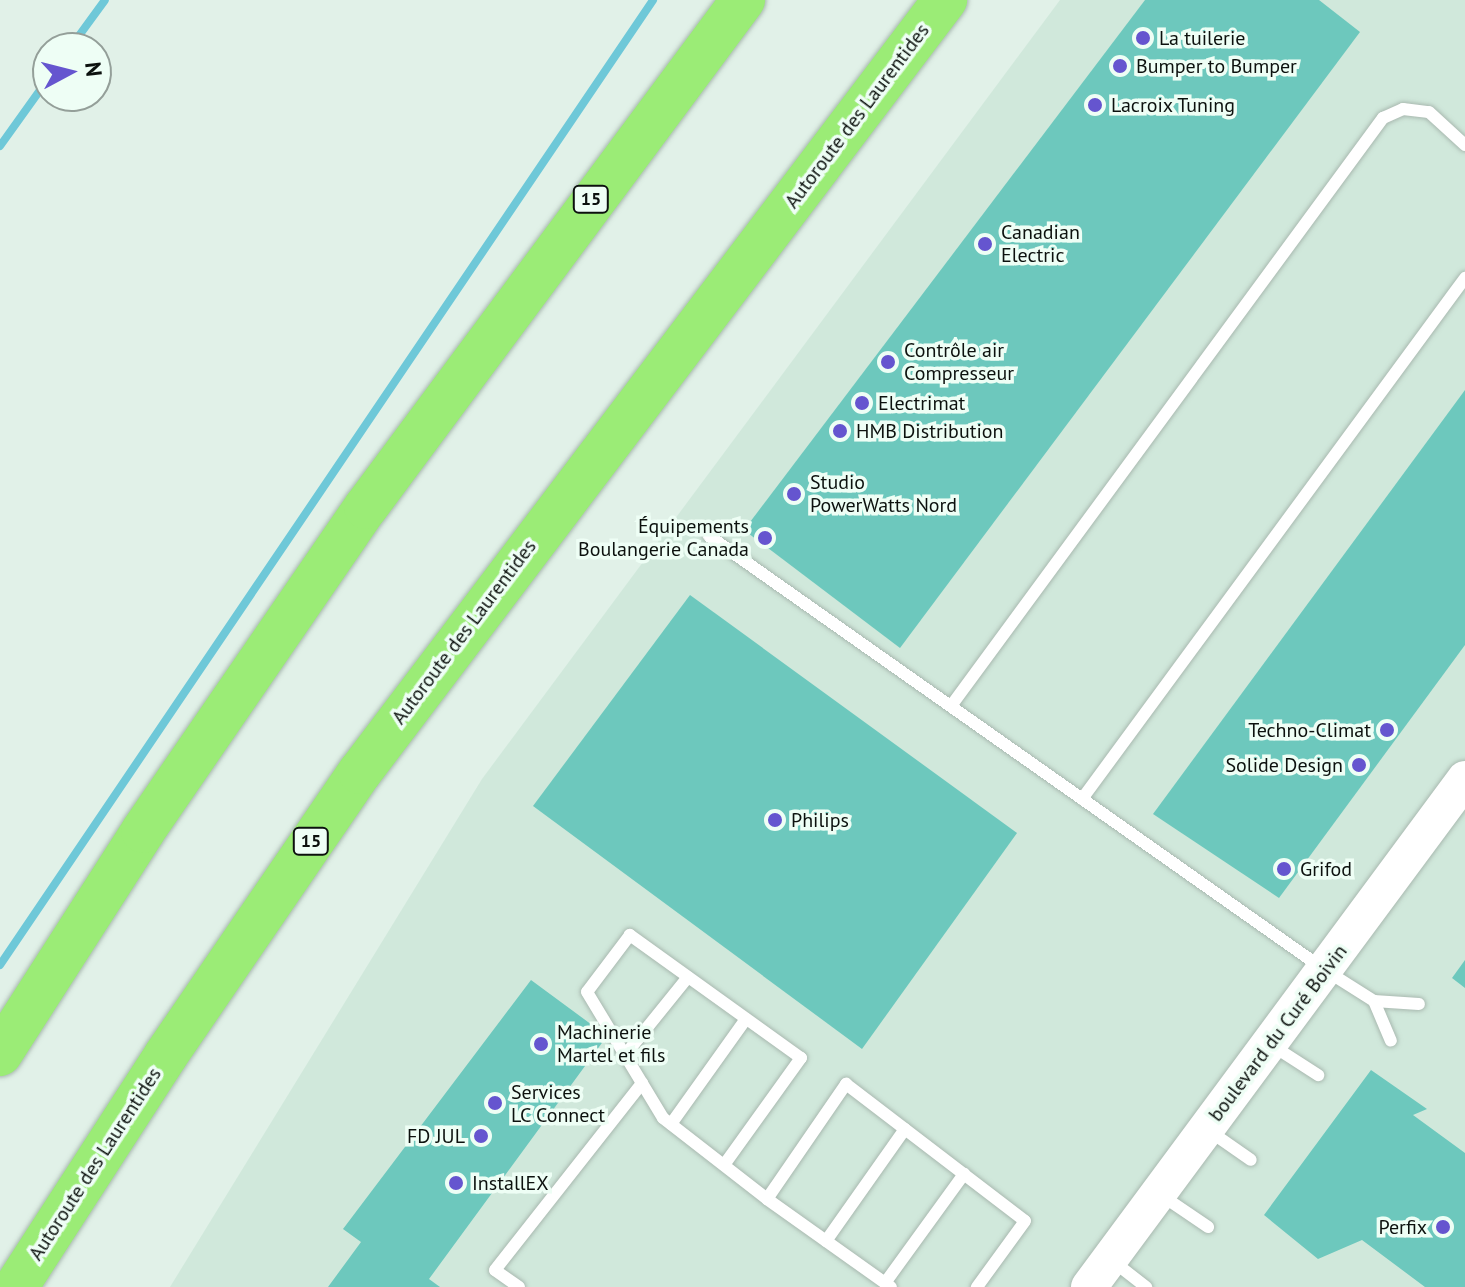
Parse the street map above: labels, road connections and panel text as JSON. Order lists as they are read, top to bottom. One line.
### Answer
{"streets":{"highway":["Autoroute des Laurentides","15"],"street":["boulevard du Curé Boivin"]},"places":["La tuilerie","Bumper to Bumper","Lacroix Tuning","Canadian Electric","Contrôle air Compresseur","Electrimat","HMB Distribution","Studio PowerWatts Nord","Équipements Boulangerie Canada","Techno-Climat","Solide Design","Philips","Grifod","Machinerie Martel et fils","Services LC Connect","FD JUL","InstallEX","Perfix"],"north":"right"}
